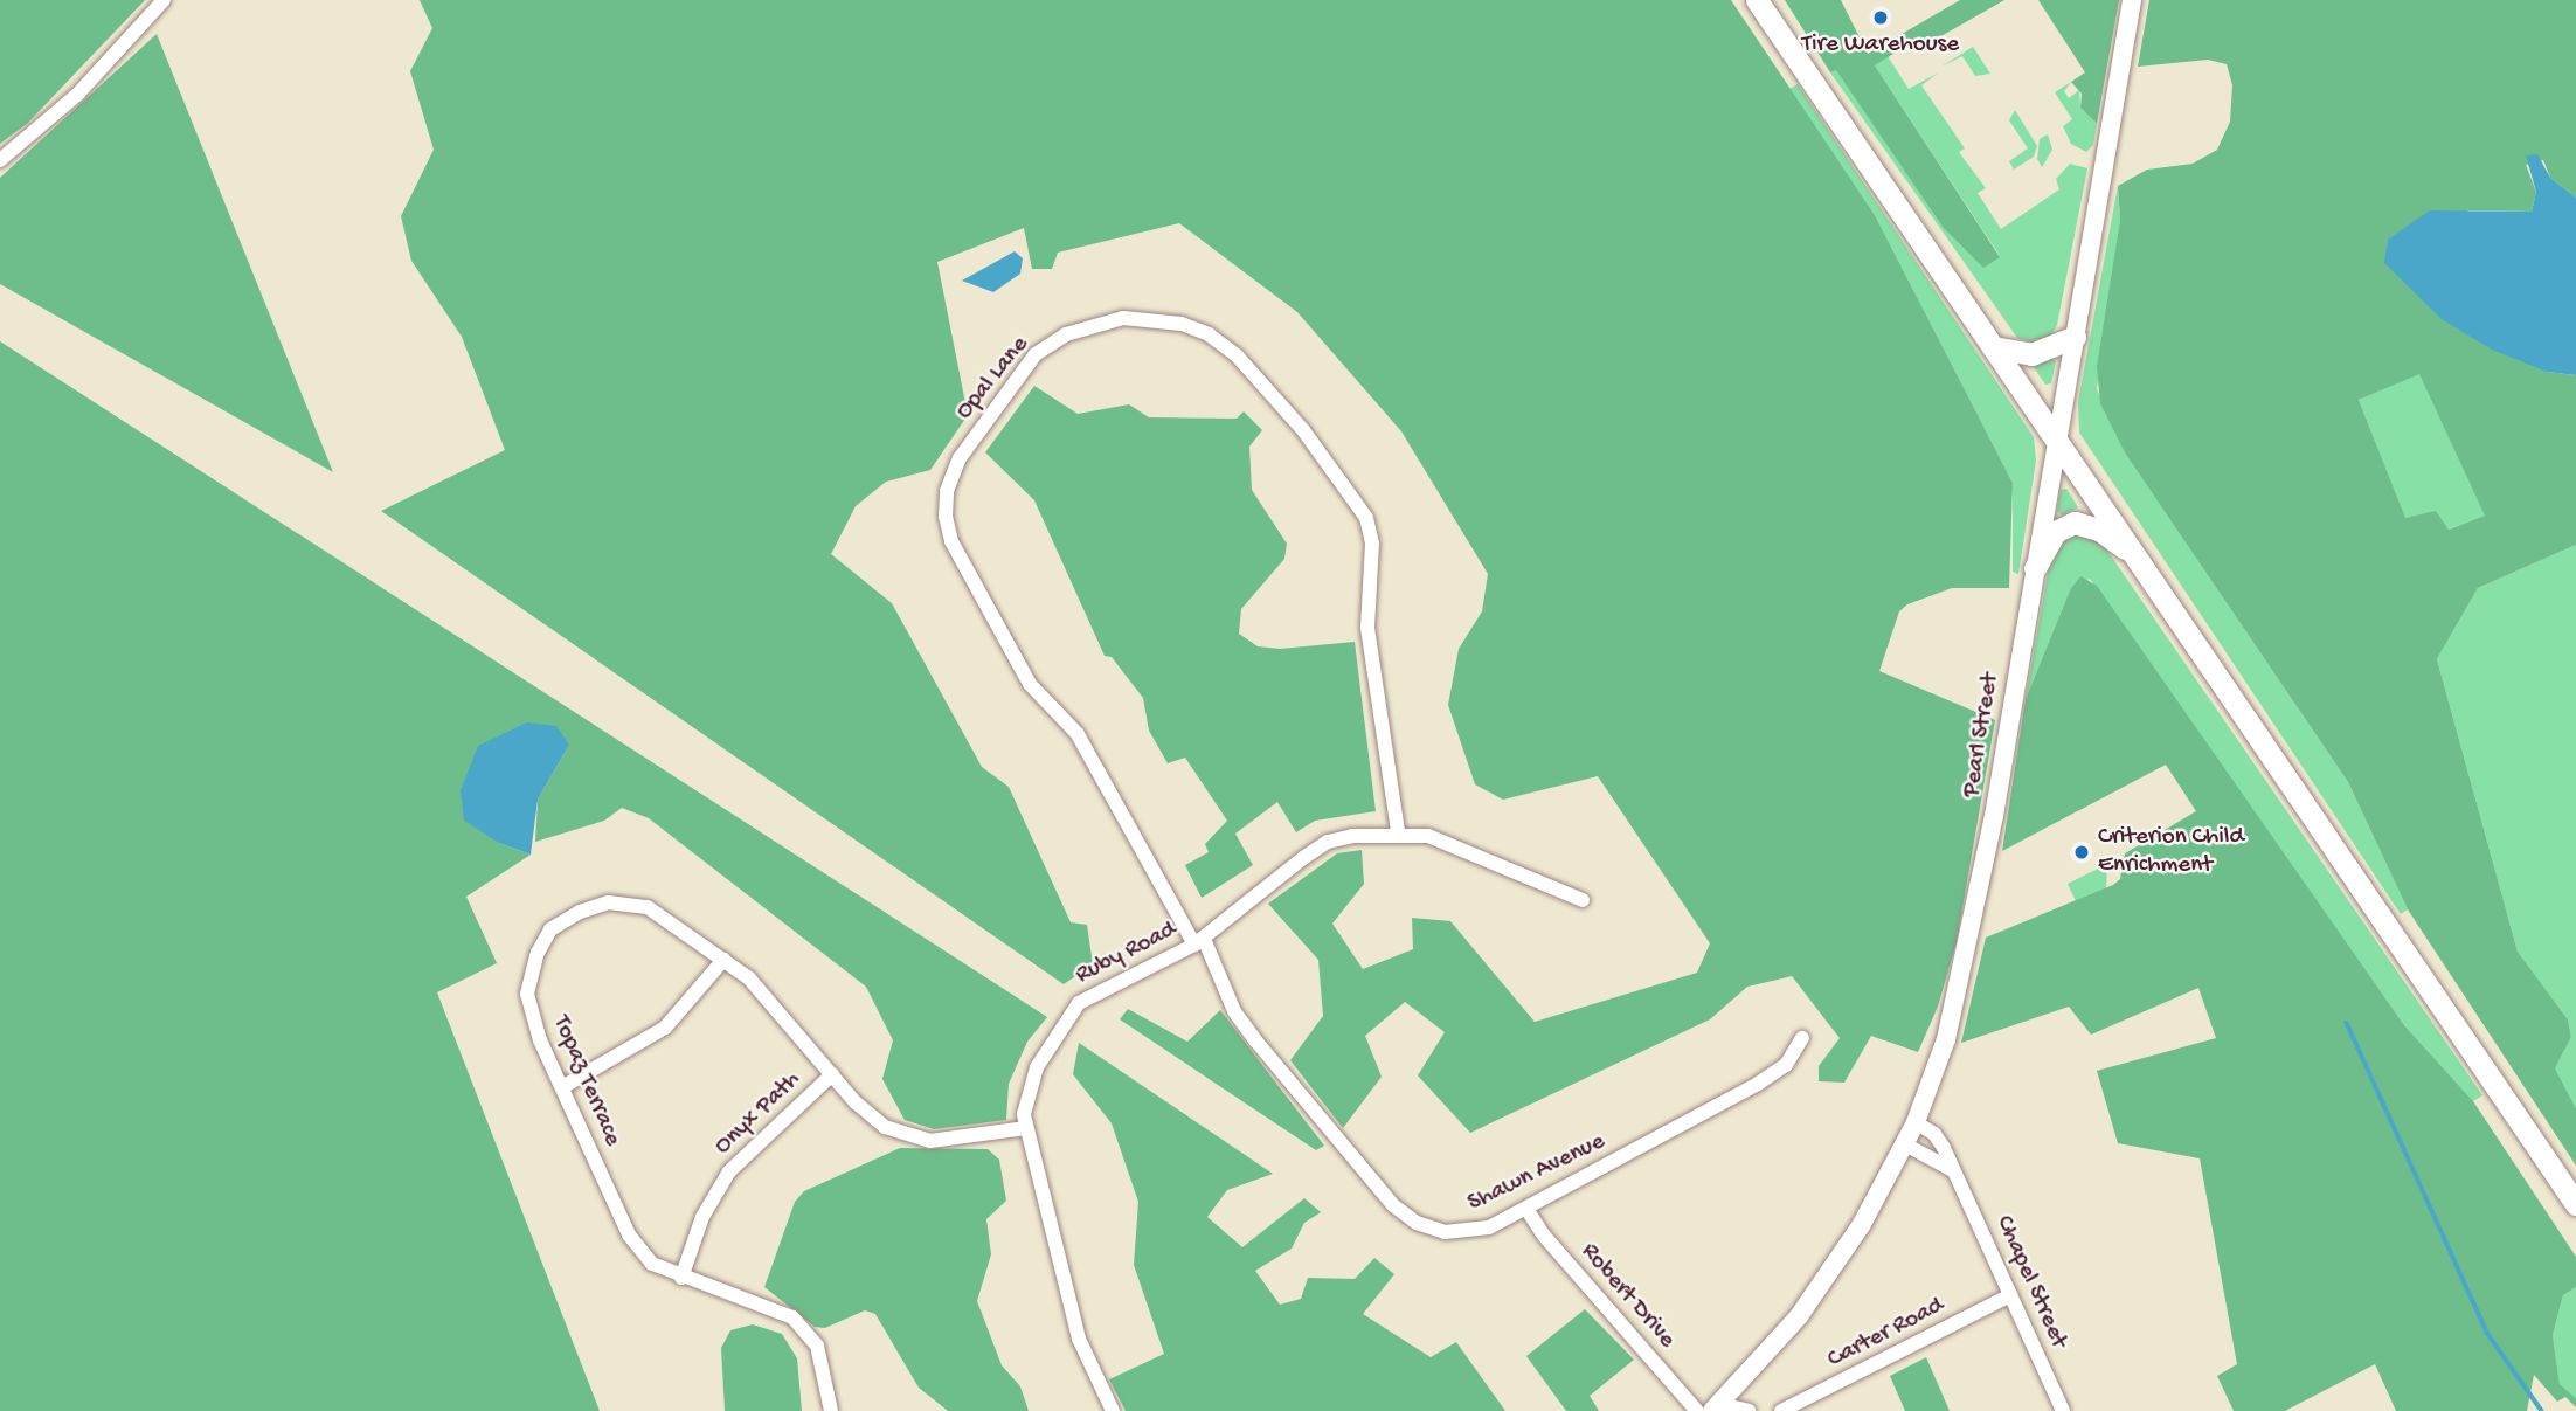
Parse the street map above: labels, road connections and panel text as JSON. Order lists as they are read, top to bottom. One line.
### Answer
{"streets":{"main road":["Pearl Street"],"street":["Opal Lane","Ruby Road","Topaz Terrace","Onyx Path","Shawn Avenue","Chapel Street","Robert Drive","Carter Road"]},"crossings":[["Opal Lane","Ruby Road"],["Opal Lane","Shawn Avenue"],["Pearl Street","Chapel Street"],["Ruby Road","Topaz Terrace"],["Ruby Road","Shawn Avenue"],["Topaz Terrace","Onyx Path"],["Shawn Avenue","Robert Drive"],["Chapel Street","Carter Road"]],"places":["Tire Warehouse","Criterion Child Enrichment"]}
